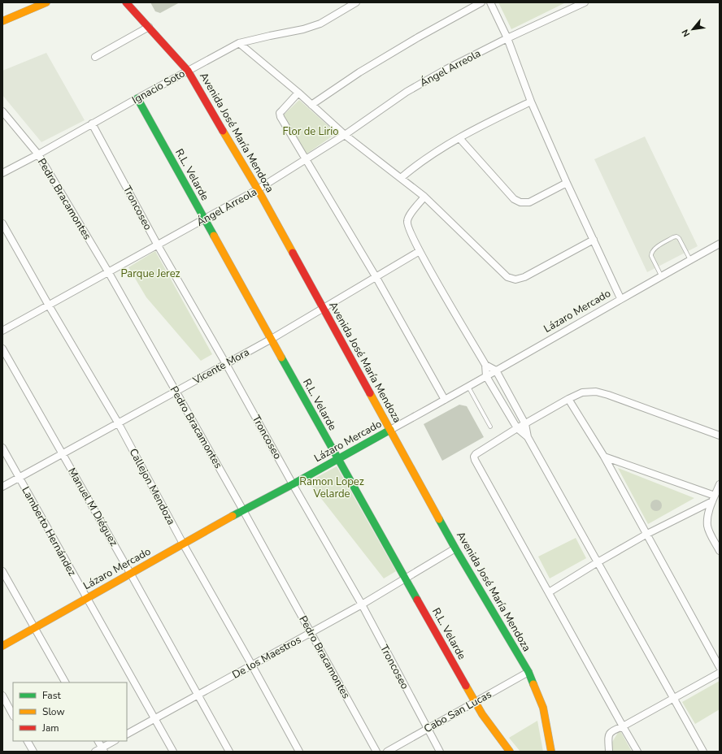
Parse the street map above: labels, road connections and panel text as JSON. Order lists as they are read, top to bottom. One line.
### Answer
{"streets":{"street":["Ángel Arreola","Ignacio Soto","Avenida José María Mendoza","R.L. Velarde","Pedro Bracamontes","Troncoseo","Lázaro Mercado","Vicente Mora","Callejon Mendoza","Manuel M Diéguez","Lamberto Hernández","De los Maestros","Cabo San Lucas"]},"crossings":[["Ángel Arreola","Avenida José María Mendoza"],["Ángel Arreola","R.L. Velarde"],["Ángel Arreola","Pedro Bracamontes"],["Ángel Arreola","Troncoseo"],["Ángel Arreola","Callejon Mendoza"],["Ignacio Soto","Avenida José María Mendoza"],["Ignacio Soto","R.L. Velarde"],["Ignacio Soto","Pedro Bracamontes"],["Ignacio Soto","Troncoseo"],["Avenida José María Mendoza","Lázaro Mercado"],["Avenida José María Mendoza","Vicente Mora"],["Avenida José María Mendoza","De los Maestros"],["Avenida José María Mendoza","Cabo San Lucas"],["R.L. Velarde","Lázaro Mercado"],["R.L. Velarde","Vicente Mora"],["R.L. Velarde","De los Maestros"],["R.L. Velarde","Cabo San Lucas"],["Pedro Bracamontes","Lázaro Mercado"],["Pedro Bracamontes","Vicente Mora"],["Pedro Bracamontes","De los Maestros"],["Troncoseo","Lázaro Mercado"],["Troncoseo","Vicente Mora"],["Troncoseo","De los Maestros"],["Troncoseo","Cabo San Lucas"],["Lázaro Mercado","Callejon Mendoza"],["Lázaro Mercado","Manuel M Diéguez"],["Lázaro Mercado","Lamberto Hernández"],["Vicente Mora","Callejon Mendoza"],["Vicente Mora","Manuel M Diéguez"],["Vicente Mora","Lamberto Hernández"],["Callejon Mendoza","De los Maestros"],["Manuel M Diéguez","De los Maestros"],["Lamberto Hernández","De los Maestros"]],"parks":["Flor de Lirio","Parque Jerez","Ramon Lopez Velarde"],"legend":["Fast","Slow","Jam"],"north":"bottom left"}
